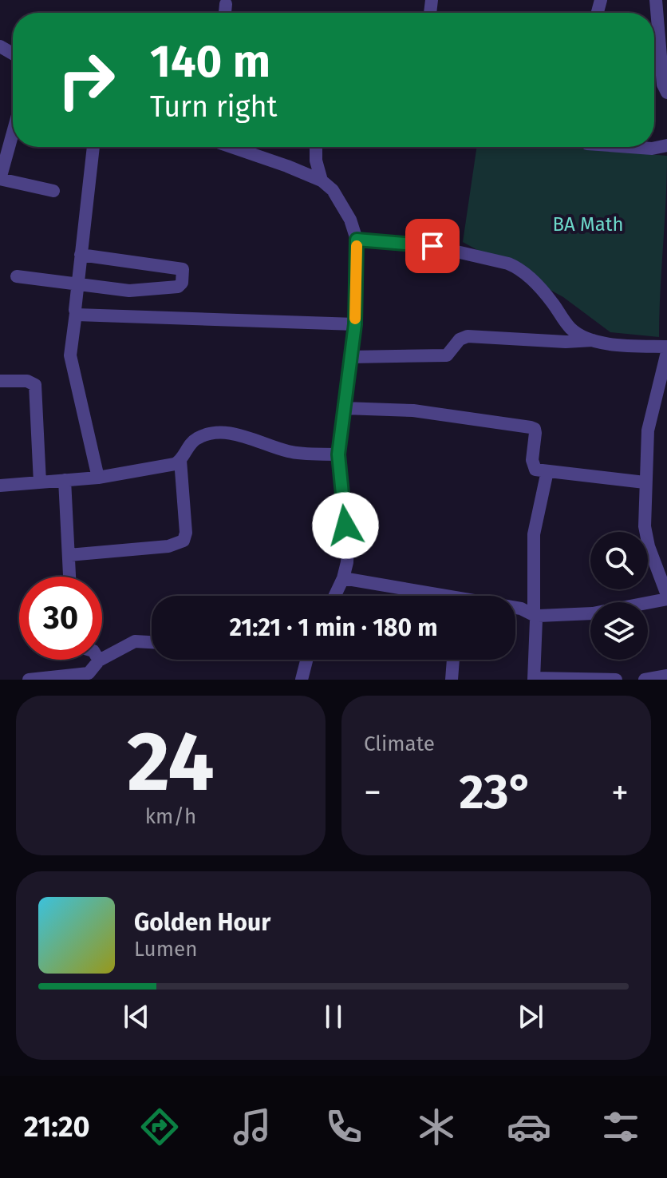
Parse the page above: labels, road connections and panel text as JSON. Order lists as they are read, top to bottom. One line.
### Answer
{"parks":["BA Math"],"page":{"turn":["140 m","Turn right"],"limit":"30","trip":"21:21 · 1 min · 180 m","tile":[["24","km/h"],"Climate"],"heat":["−","23°","+"],"song":["Golden Hour","Lumen"],"tabs":"21:20"}}
